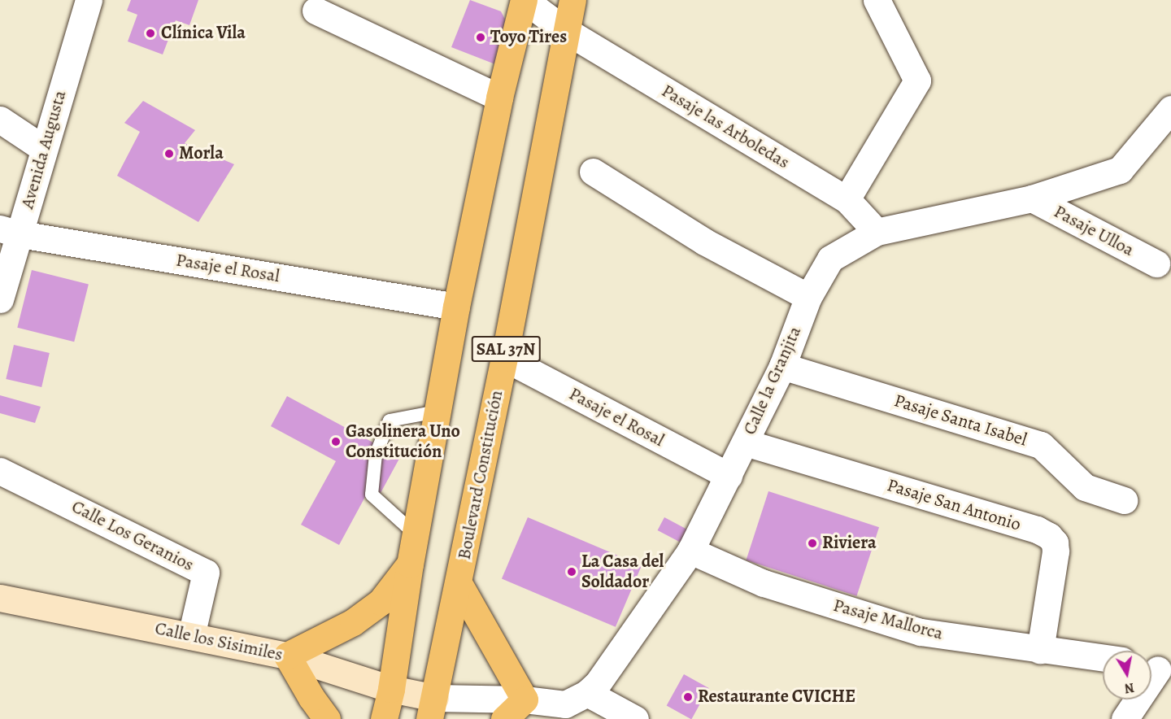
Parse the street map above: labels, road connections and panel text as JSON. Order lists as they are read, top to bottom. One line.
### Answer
{"streets":{"highway":["SAL 37N","Boulevard Constitución"],"main road":["Calle los Sisimiles"],"street":["Pasaje las Arboledas","Avenida Augusta","Pasaje Ulloa","Pasaje el Rosal","Calle la Granjita","Pasaje Santa Isabel","Pasaje San Antonio","Calle Los Geranios","Pasaje Mallorca"]},"crossings":[["Pasaje las Arboledas","SAL 37N"],["Pasaje las Arboledas","Calle la Granjita"],["Pasaje las Arboledas","Boulevard Constitución"],["Avenida Augusta","Pasaje el Rosal"],["Pasaje Ulloa","Calle la Granjita"],["Pasaje el Rosal","SAL 37N"],["Pasaje el Rosal","Calle la Granjita"],["Pasaje el Rosal","Boulevard Constitución"],["SAL 37N","Calle los Sisimiles"],["Calle la Granjita","Pasaje Santa Isabel"],["Calle la Granjita","Boulevard Constitución"],["Calle la Granjita","Pasaje San Antonio"],["Calle la Granjita","Pasaje Mallorca"],["Calle la Granjita","Calle los Sisimiles"],["Boulevard Constitución","Calle los Sisimiles"],["Pasaje San Antonio","Pasaje Mallorca"],["Calle Los Geranios","Calle los Sisimiles"]],"places":["Clínica Vila","Toyo Tires","Morla","Gasolinera Uno Constitución","Riviera","La Casa del Soldador","Restaurante CVICHE"],"north":"bottom"}
